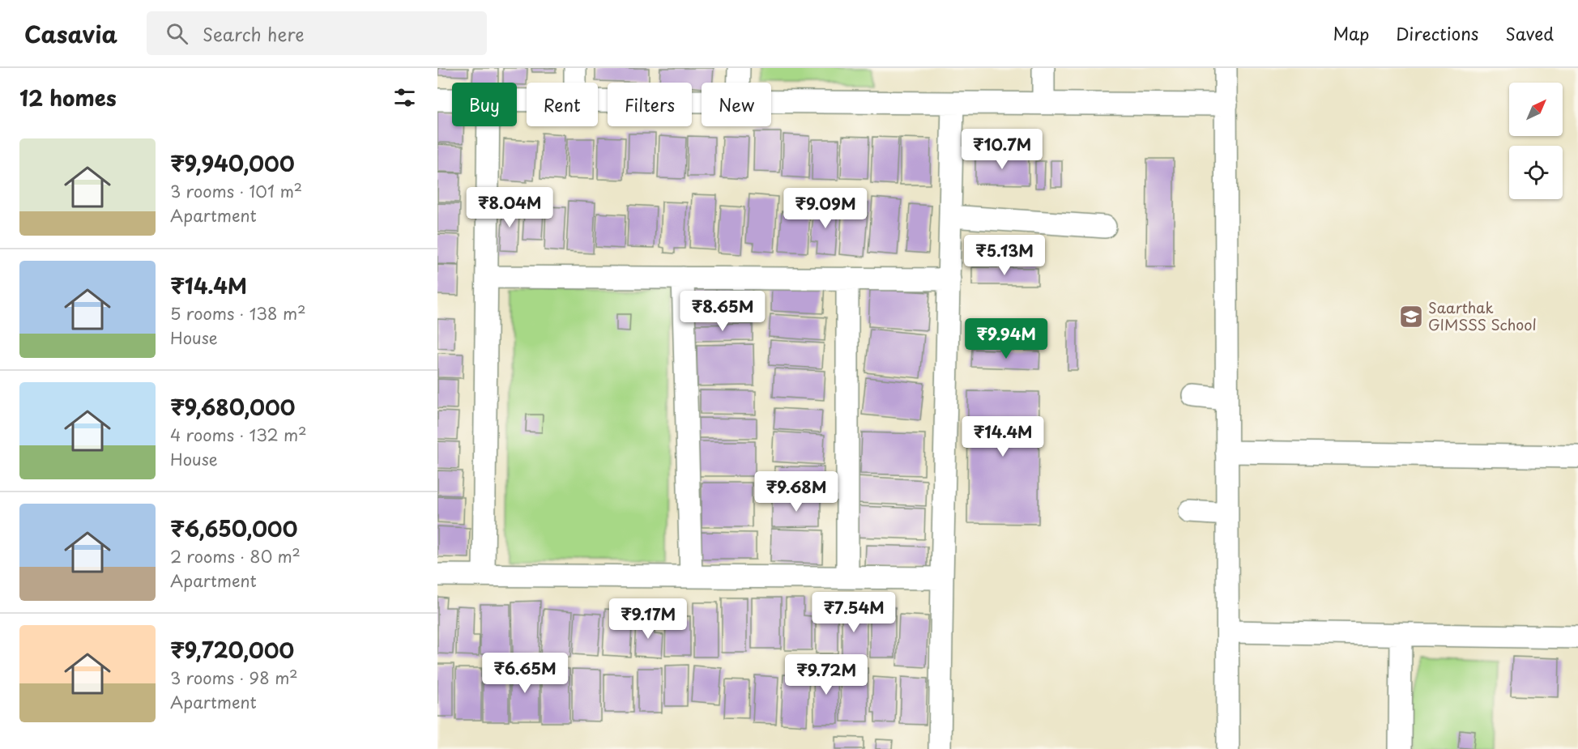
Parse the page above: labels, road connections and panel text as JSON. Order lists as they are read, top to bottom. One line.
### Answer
{"places":{"school or university":["Saarthak GIMSSS School"]},"north":"top right","page":{"header":"Casavia","search":"Search here","nav":["Map","Directions","Saved"],"heading":"12 homes","chip":["Buy","Rent","Filters","New"],"list":[{"name":"₹9,940,000","note":"3 rooms · 101 m² · Apartment"},{"name":"₹14.4M","note":"5 rooms · 138 m² · House"},{"name":"₹9,680,000","note":"4 rooms · 132 m² · House"},{"name":"₹6,650,000","note":"2 rooms · 80 m² · Apartment"},{"name":"₹9,720,000","note":"3 rooms · 98 m² · Apartment"}],"price":["₹10.7M","₹8.04M","₹9.09M","₹5.13M","₹8.65M","₹9.94M","₹14.4M","₹9.68M","₹7.54M","₹9.17M","₹6.65M","₹9.72M"]}}
